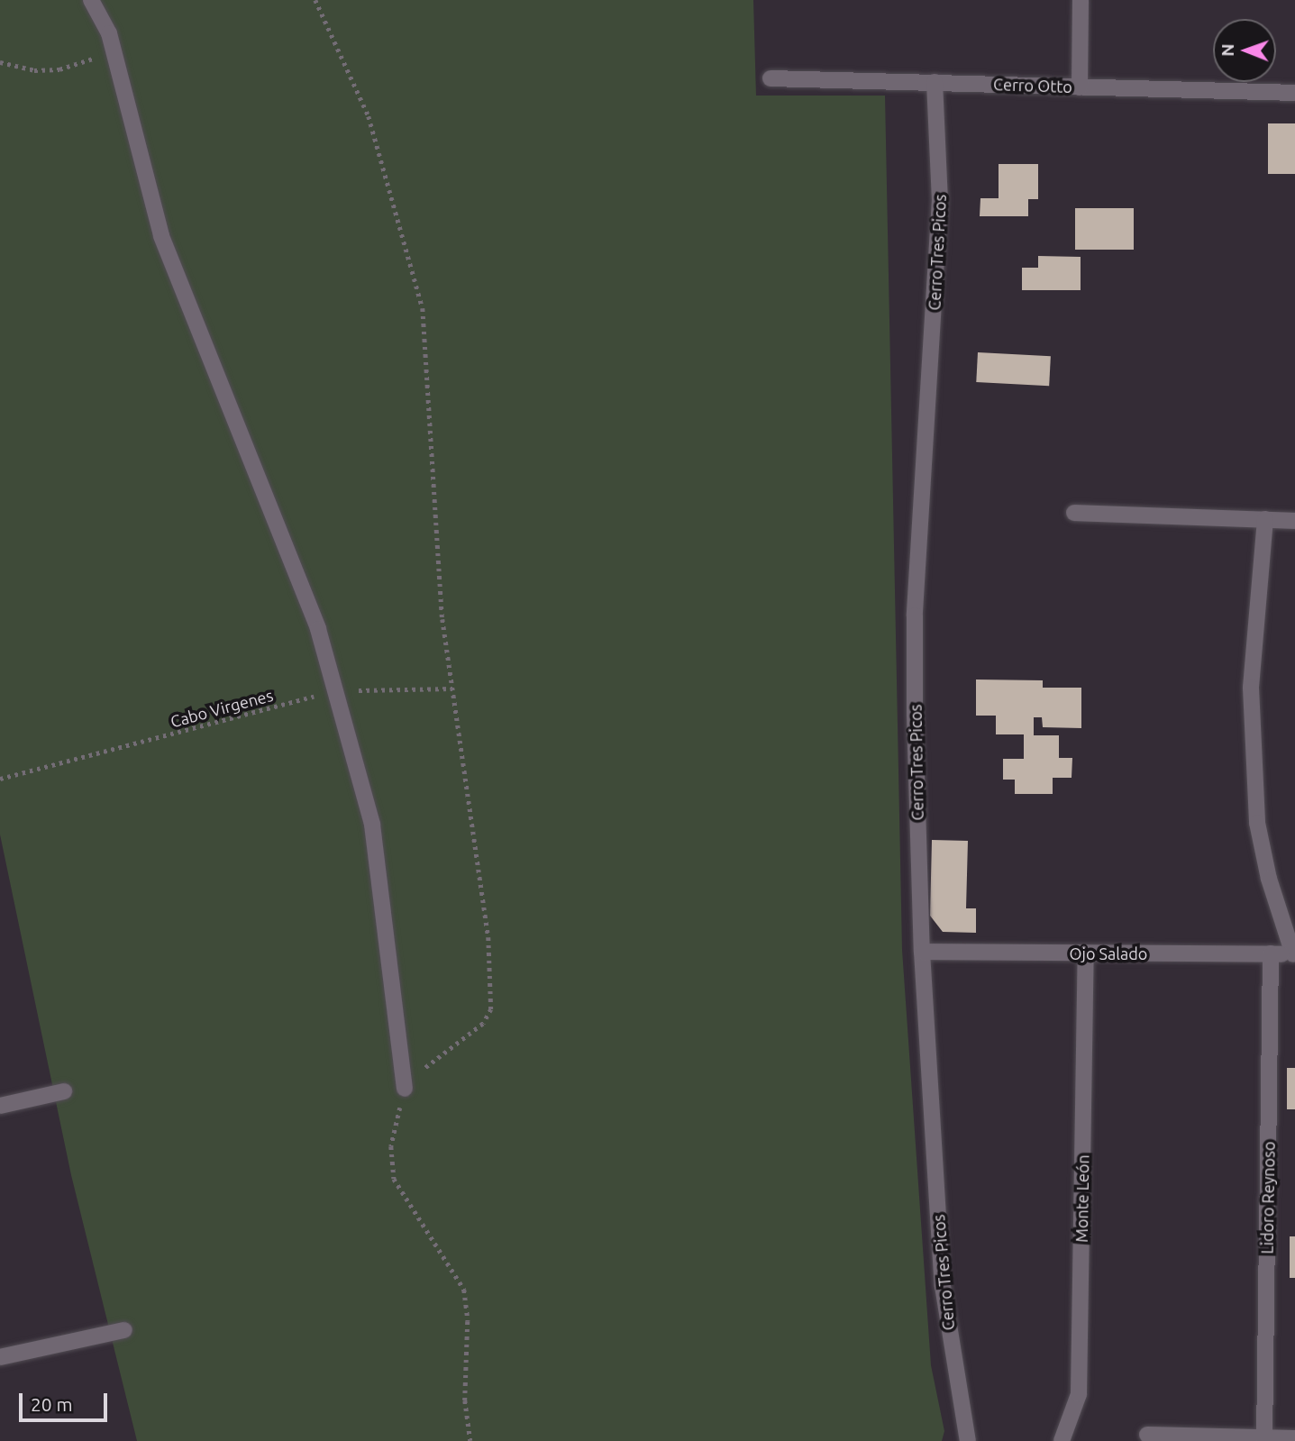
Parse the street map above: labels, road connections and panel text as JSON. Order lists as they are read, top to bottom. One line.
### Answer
{"streets":{"street":["Cerro Otto","Cerro Tres Picos","Ojo Salado","Lidoro Reynoso","Monte León"],"path":["Cabo Virgenes"]},"crossings":[["Cerro Otto","Cerro Tres Picos"],["Cerro Tres Picos","Ojo Salado"],["Ojo Salado","Lidoro Reynoso"],["Ojo Salado","Monte León"]],"scale_bar":"20 m","north":"left"}
